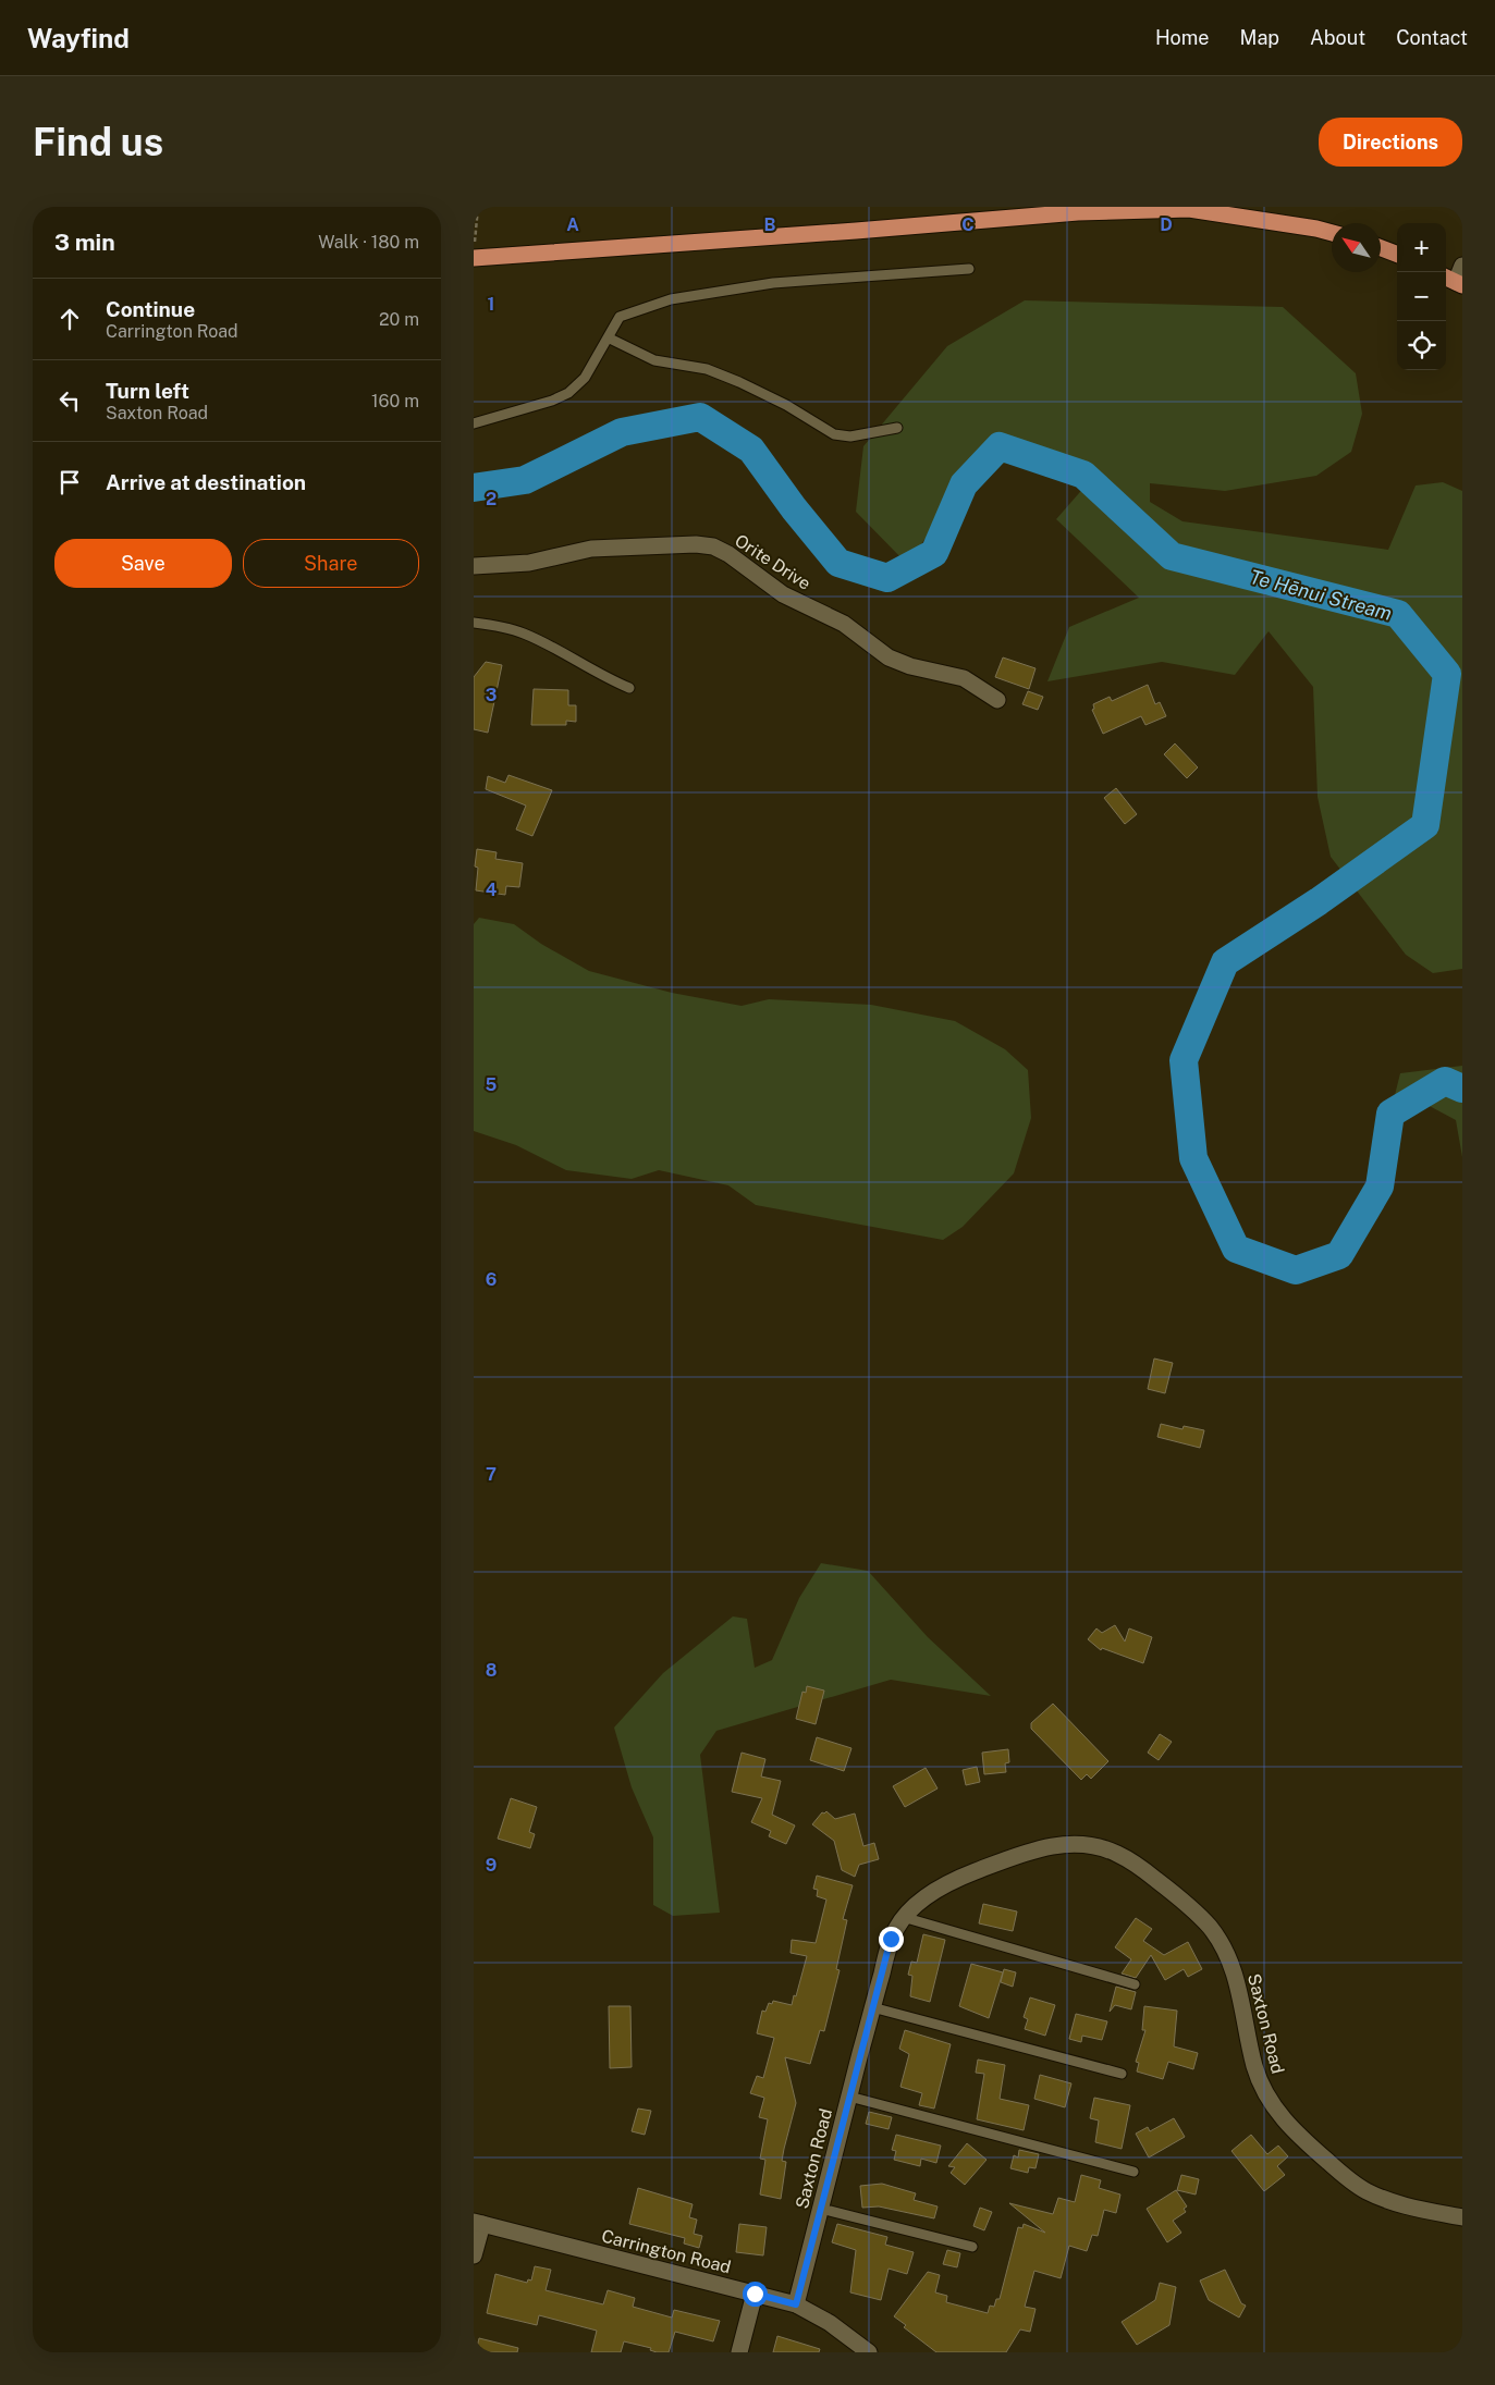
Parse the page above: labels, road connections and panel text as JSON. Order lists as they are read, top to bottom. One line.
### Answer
{"streets":{"street":["Orite Drive","Saxton Road","Carrington Road"]},"crossings":[["Saxton Road","Carrington Road"]],"water":["Te Hēnui Stream"],"north":"top left","page":{"header":"Wayfind","nav":["Home","Map","About","Contact"],"buttons":["Directions",["Save","Share"]],"title":"Find us","heading":["3 min","Walk · 180 m"],"map_buttons":["+","−"],"list":[["Continue","Carrington Road","20 m"],["Turn left","Saxton Road","160 m"],"Arrive at destination"]},"grid":{"columns":["A","B","C","D"],"rows":["1","2","3","4","5","6","7","8","9"]}}
